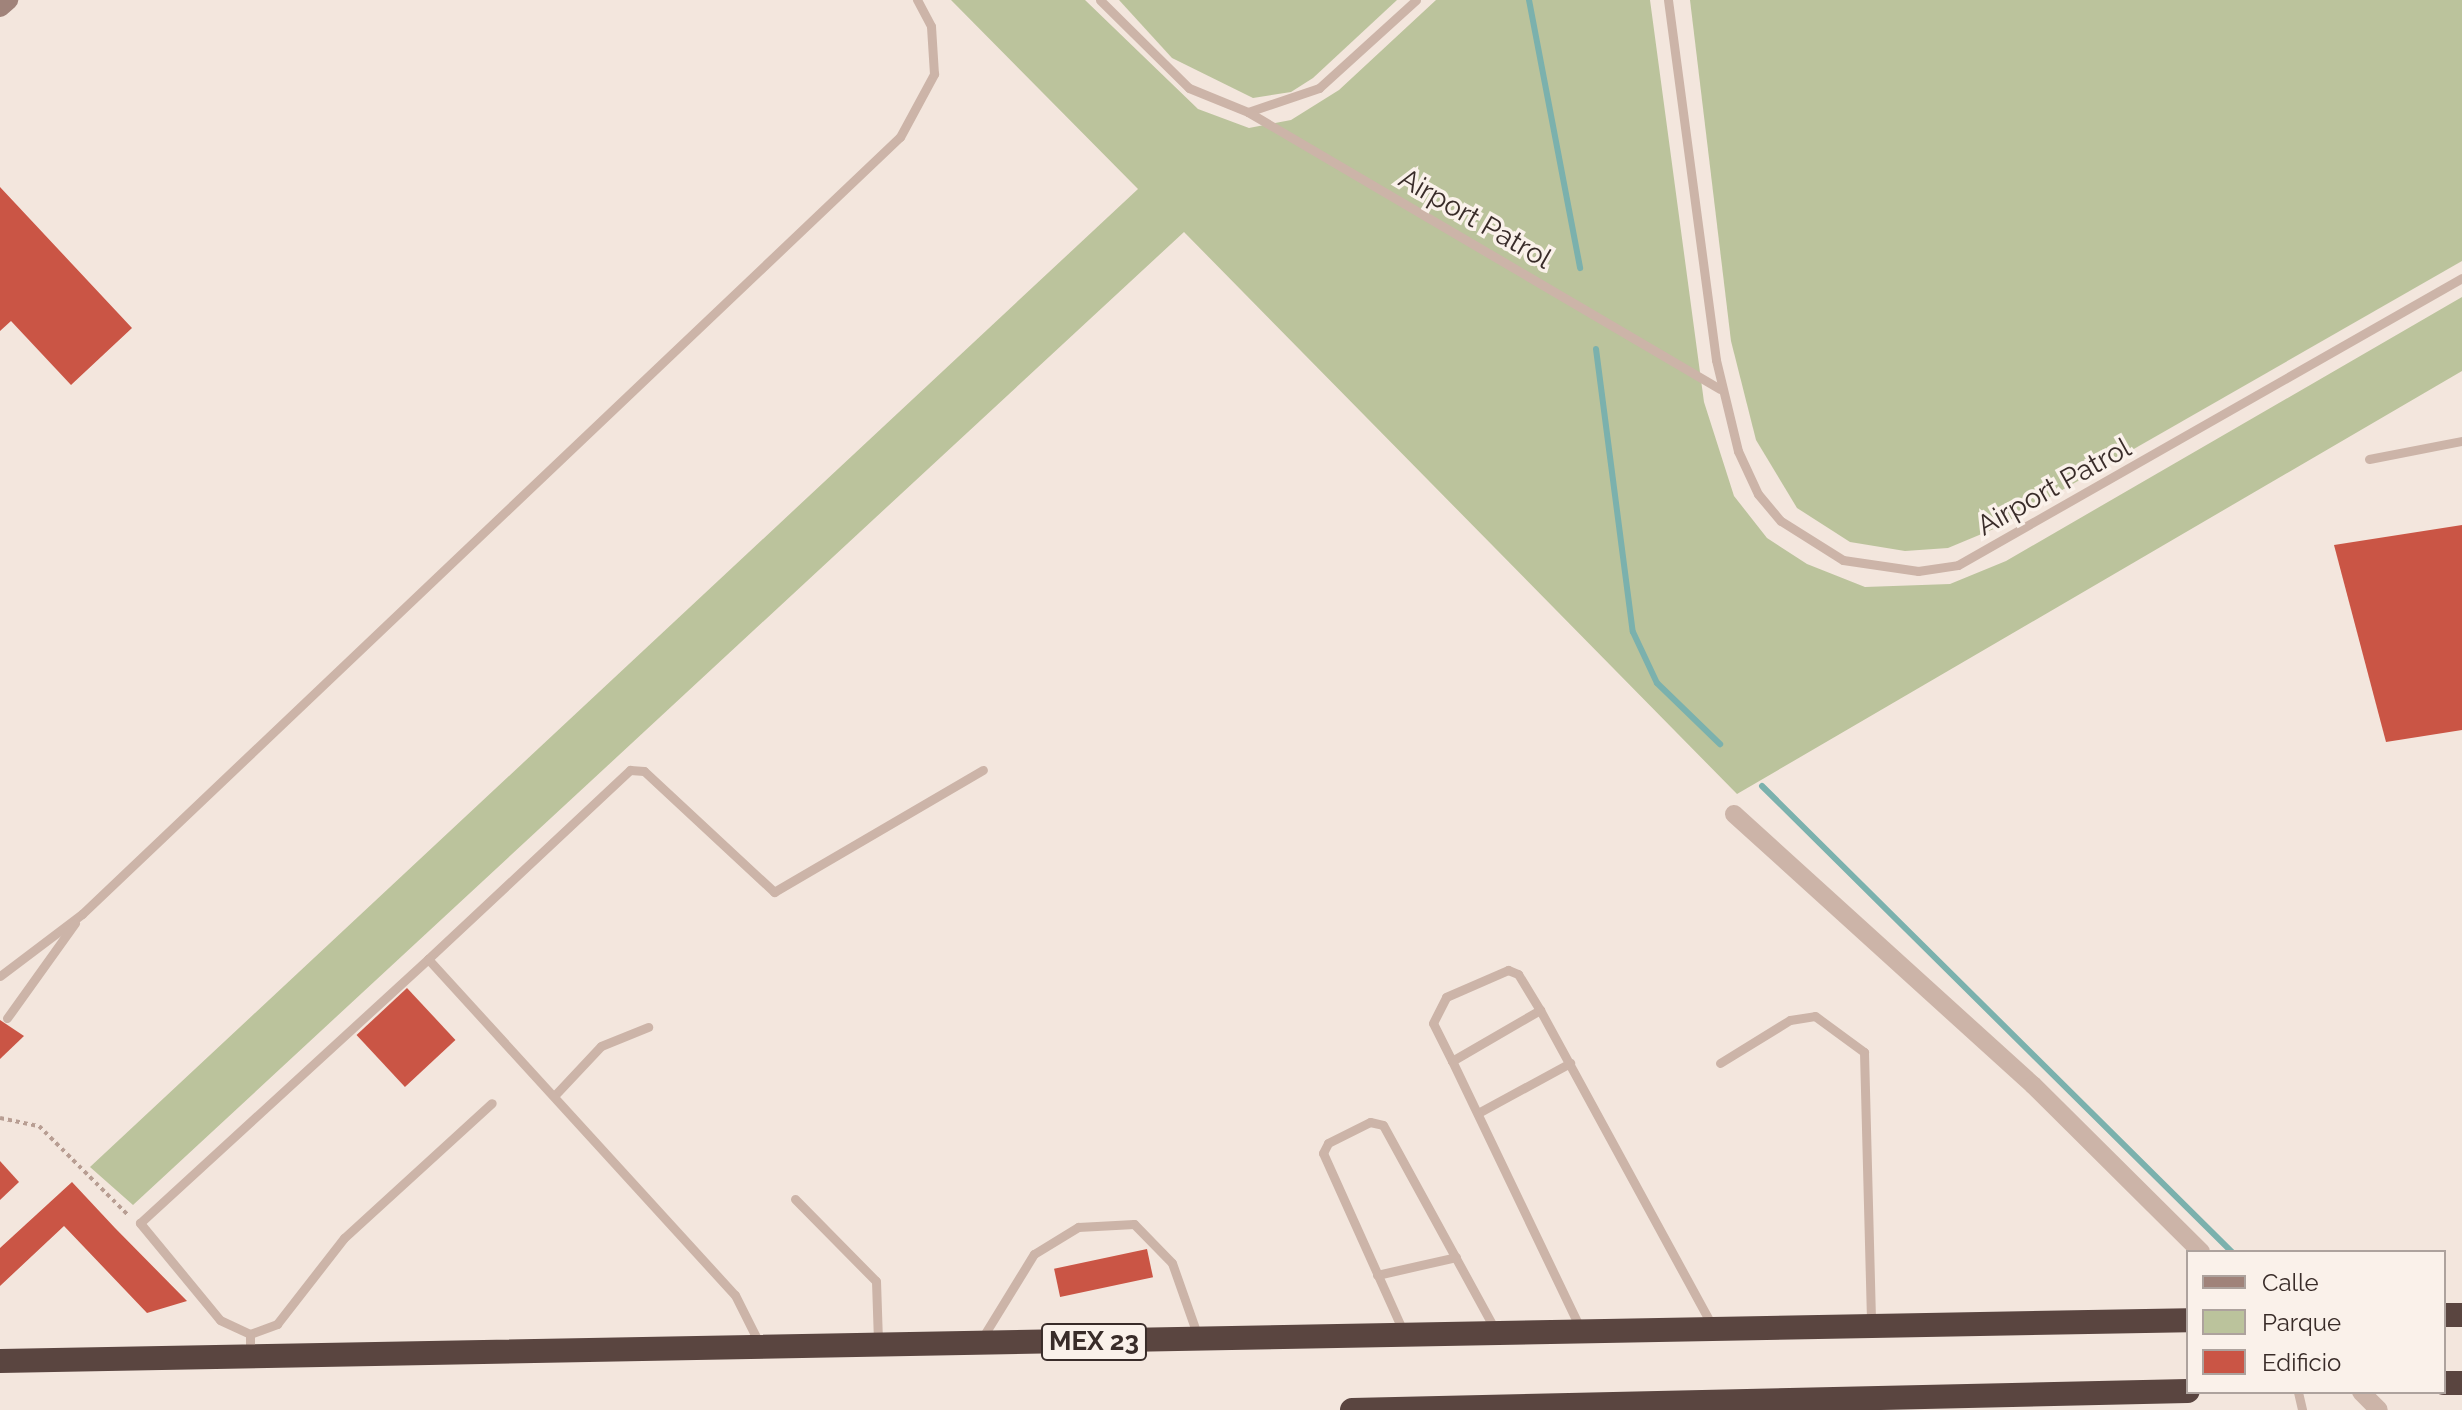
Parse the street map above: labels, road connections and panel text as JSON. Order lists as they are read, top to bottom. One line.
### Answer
{"streets":{"highway":["MEX 23"],"lane":["Airport Patrol"]},"legend":["Calle","Parque","Edificio"]}
